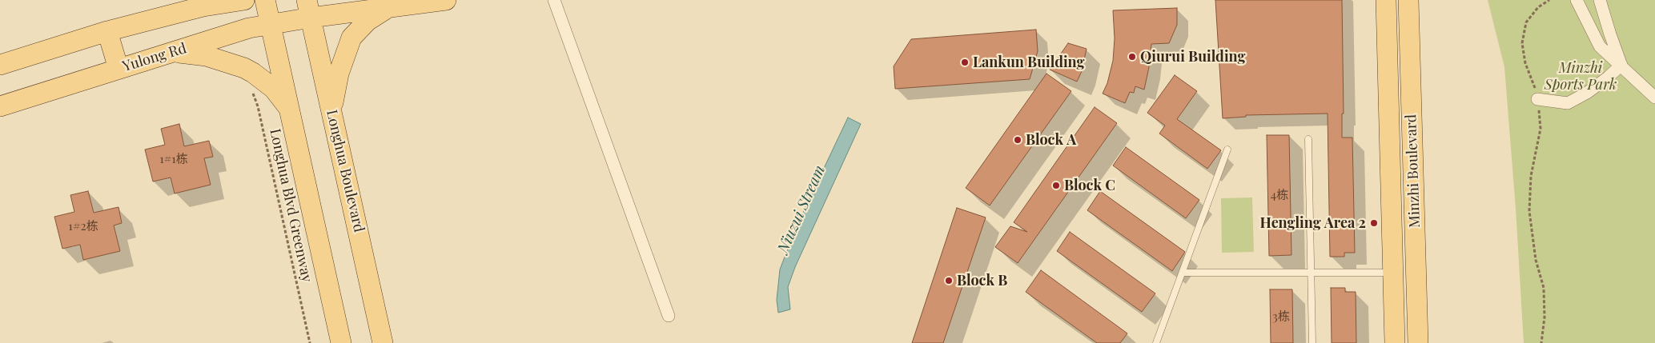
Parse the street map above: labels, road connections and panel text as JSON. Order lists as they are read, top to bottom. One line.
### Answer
{"streets":{"main road":["Yulong Rd","Longhua Boulevard","Minzhi Boulevard"],"path":["Longhua Blvd Greenway"]},"crossings":[["Yulong Rd","Longhua Boulevard"]],"water":["Niuzui Stream"],"parks":["Minzhi Sports Park"],"places":["Qiurui Building","Lankun Building","Block A","Block C","Hengling Area 2","Block B"],"house_numbers":["1#1栋","4栋","1#2栋","3栋"]}
